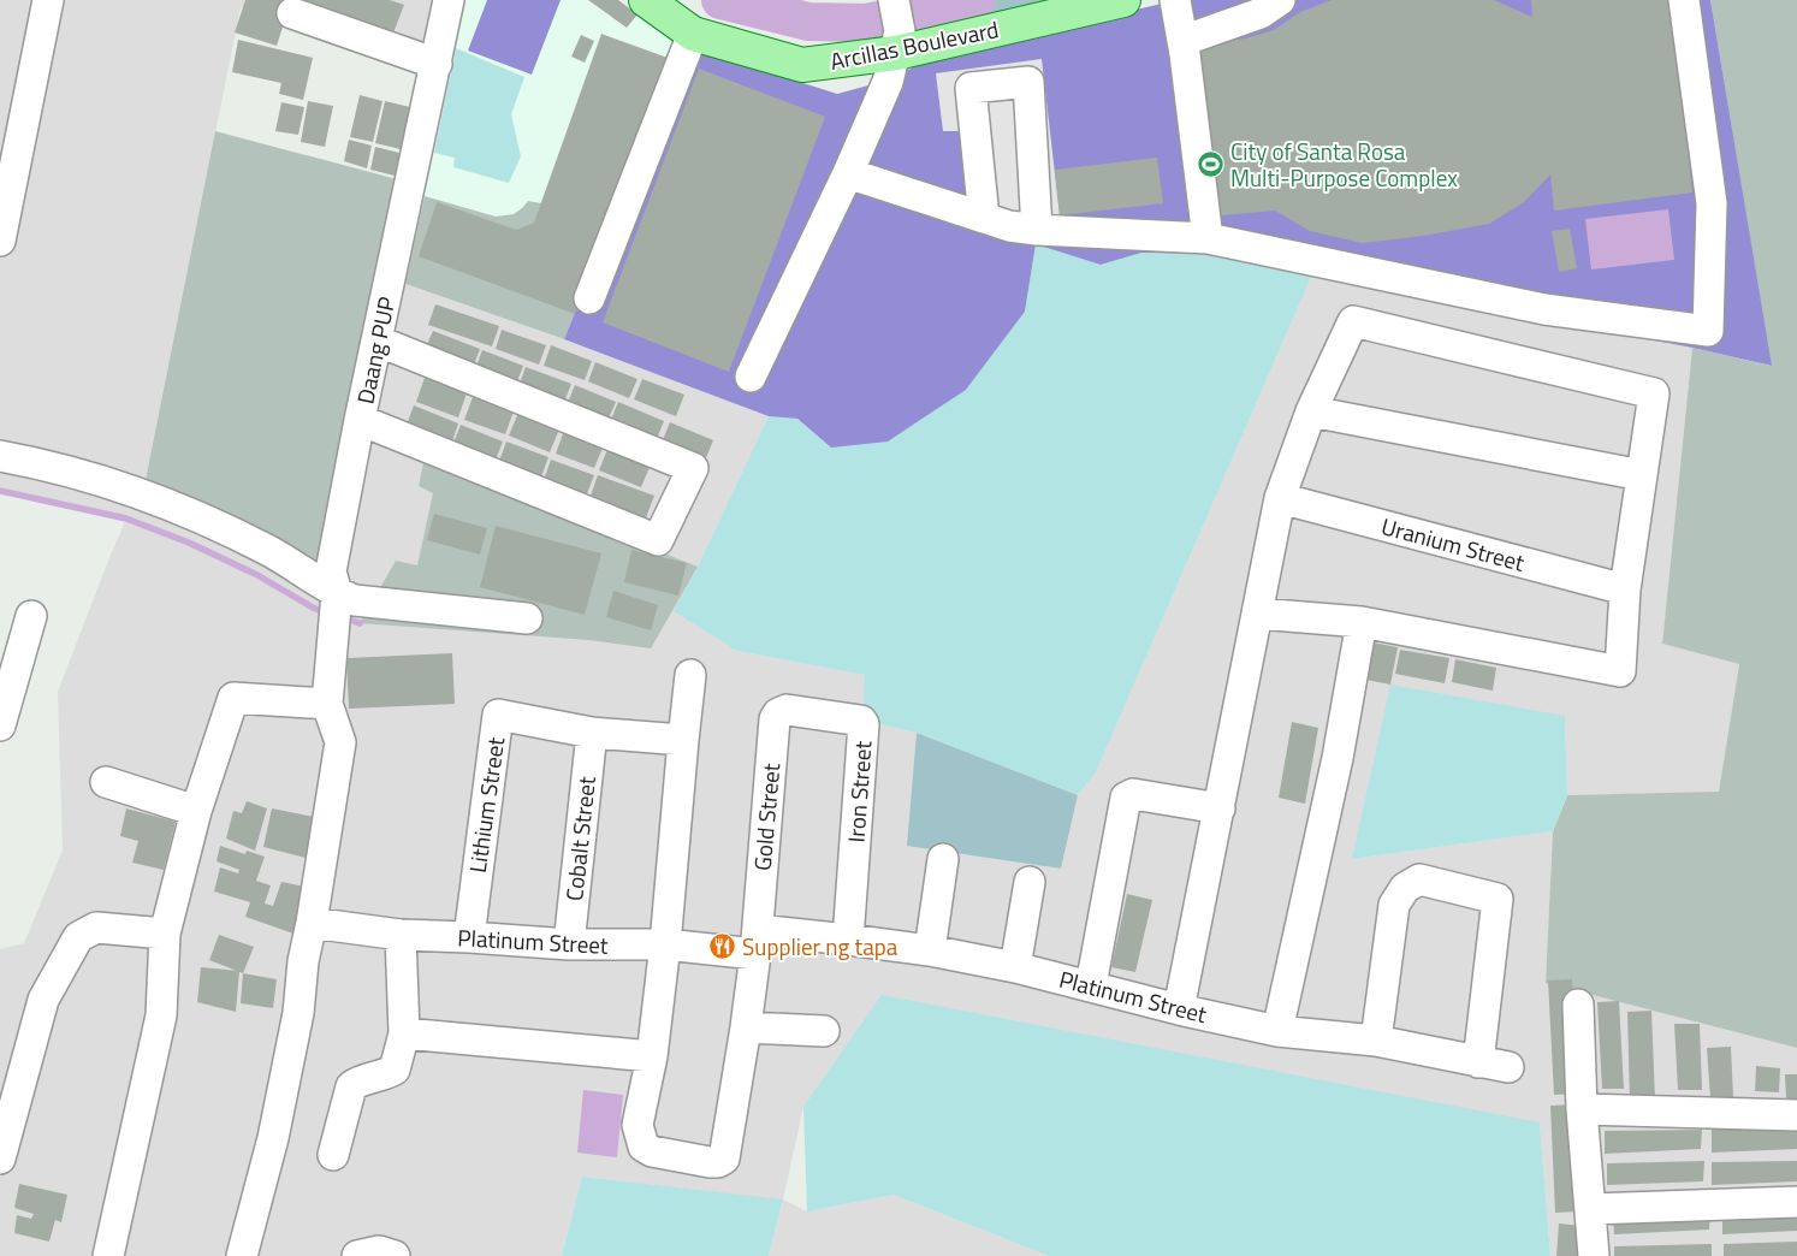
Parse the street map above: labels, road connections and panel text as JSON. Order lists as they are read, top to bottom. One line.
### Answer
{"streets":{"main road":["Arcillas Boulevard"],"street":["Daang PUP","Uranium Street","Iron Street","Lithium Street","Gold Street","Cobalt Street","Platinum Street"]},"crossings":[["Iron Street","Gold Street"],["Iron Street","Platinum Street"],["Lithium Street","Cobalt Street"],["Lithium Street","Platinum Street"],["Gold Street","Platinum Street"],["Cobalt Street","Platinum Street"]],"places":{"sports":["City of Santa Rosa Multi-Purpose Complex"],"restaurant":["Supplier ng tapa"]}}
